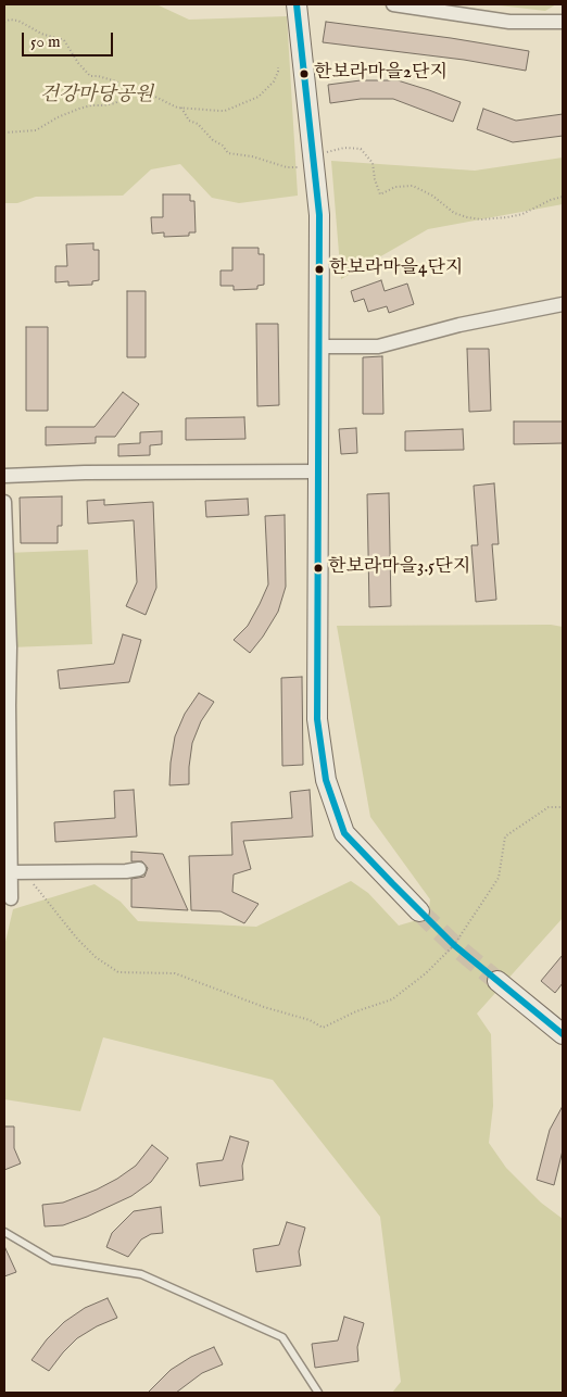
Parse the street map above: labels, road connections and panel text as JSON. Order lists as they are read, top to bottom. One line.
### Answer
{"parks":["건강마당공원"],"places":["한보라마을2단지","한보라마을4단지","한보라마을3.5단지"],"scale_bar":"50 m"}
